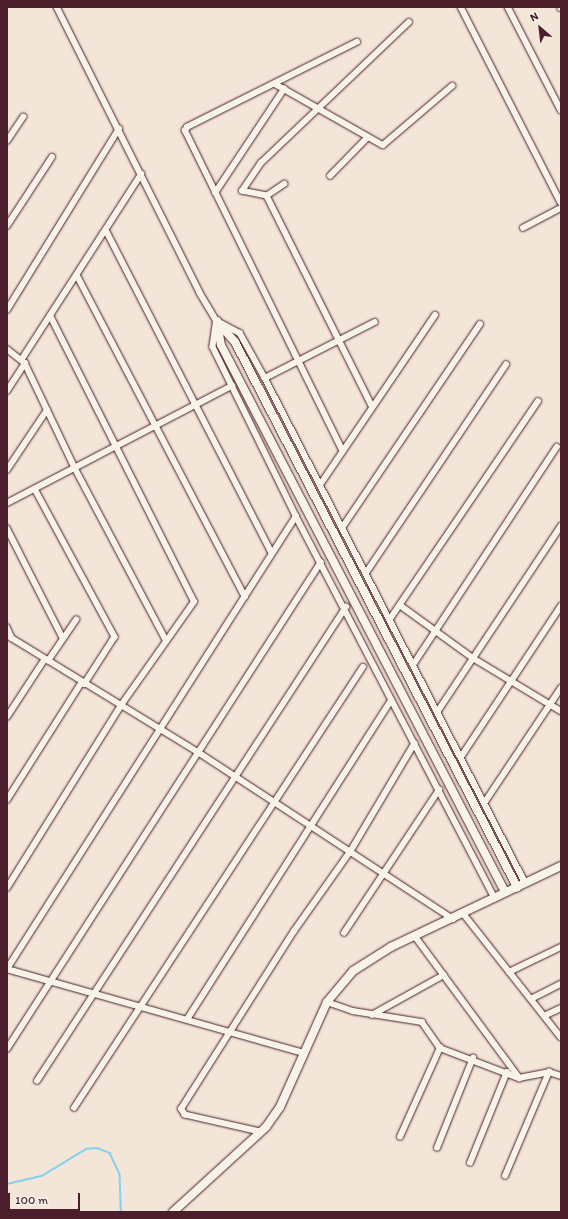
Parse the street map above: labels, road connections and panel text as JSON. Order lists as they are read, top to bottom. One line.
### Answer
{"scale_bar":"100 m","north":"top left"}
